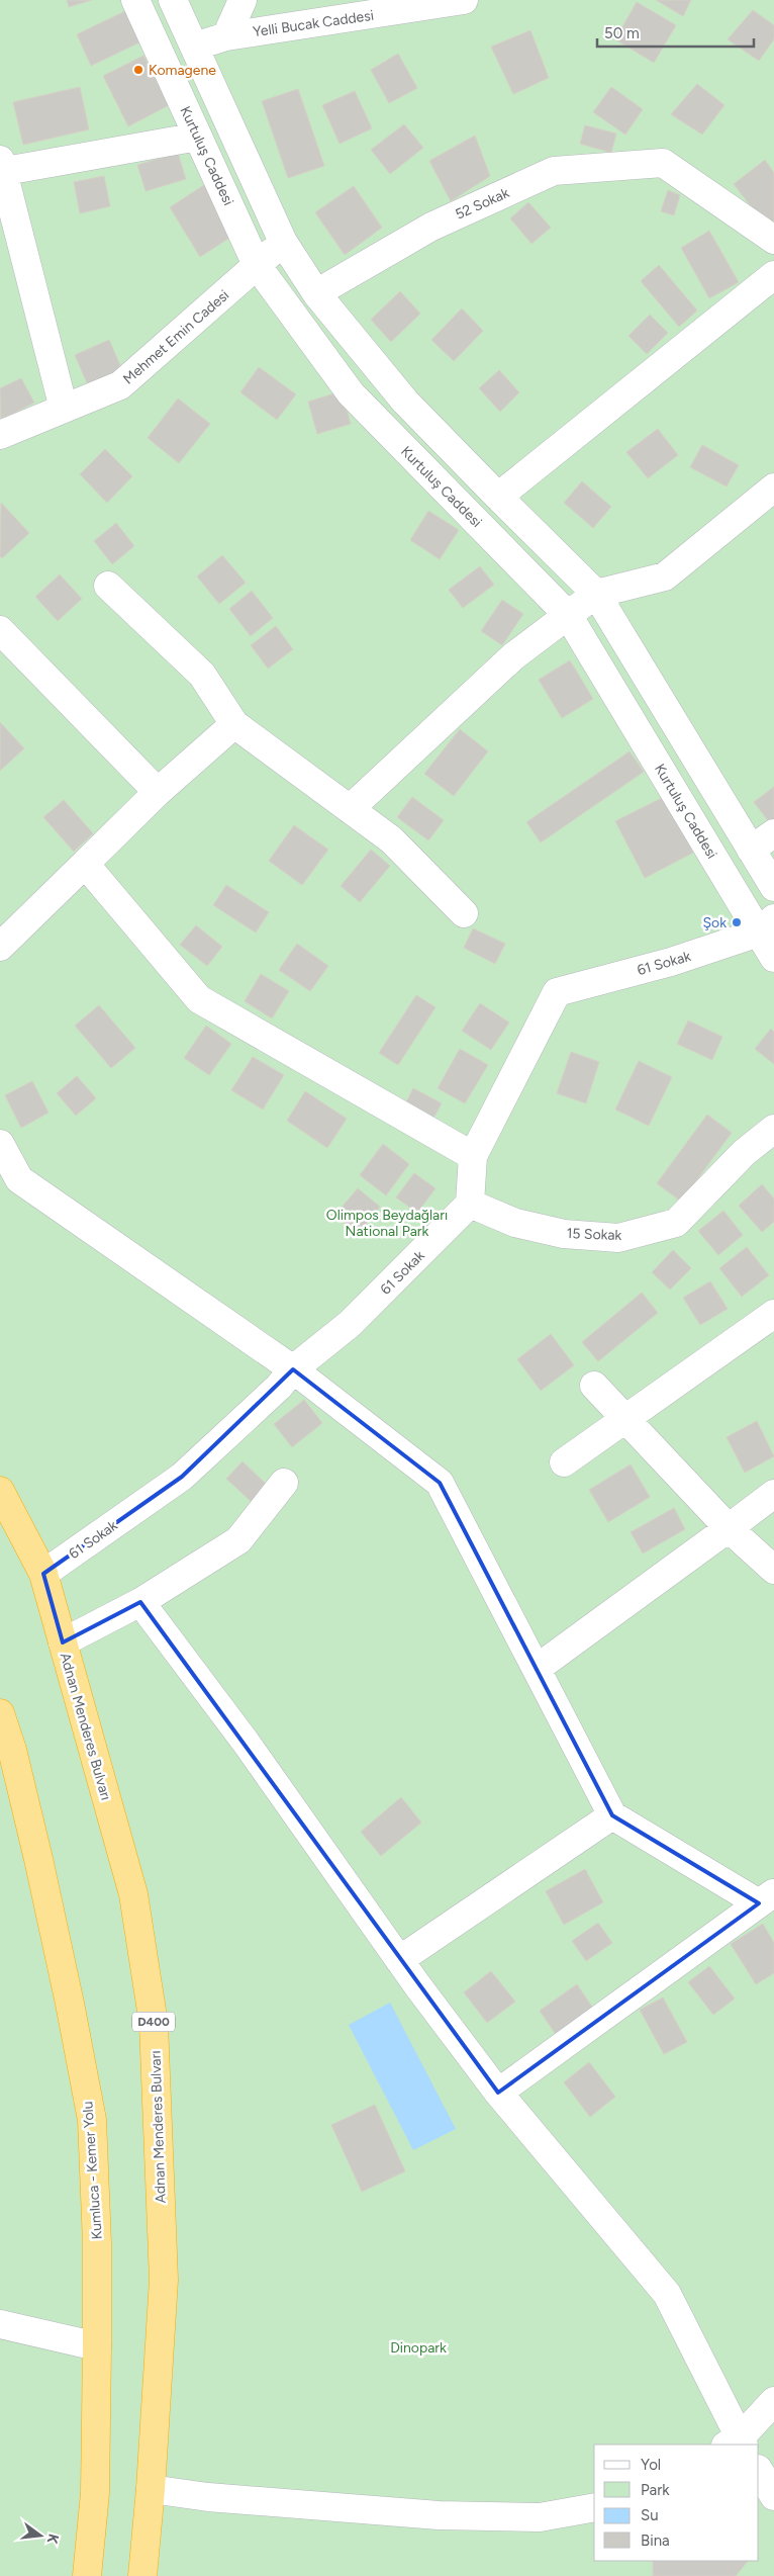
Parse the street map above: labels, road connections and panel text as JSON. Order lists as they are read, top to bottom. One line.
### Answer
{"streets":{"highway":["Adnan Menderes Bulvarı","D400","Kumluca - Kemer Yolu"],"street":["Yelli Bucak Caddesi","Kurtuluş Caddesi","52 Sokak","Mehmet Emin Cadesi","61 Sokak","15 Sokak"]},"crossings":[["Kurtuluş Caddesi","Mehmet Emin Cadesi"],["Kurtuluş Caddesi","61 Sokak"],["61 Sokak","15 Sokak"],["61 Sokak","Adnan Menderes Bulvarı"]],"parks":["Olimpos Beydağları National Park","Dinopark"],"places":["Komagene","Şok"],"legend":["Yol","Park","Su","Bina"],"scale_bar":"50 m","north":"right"}
